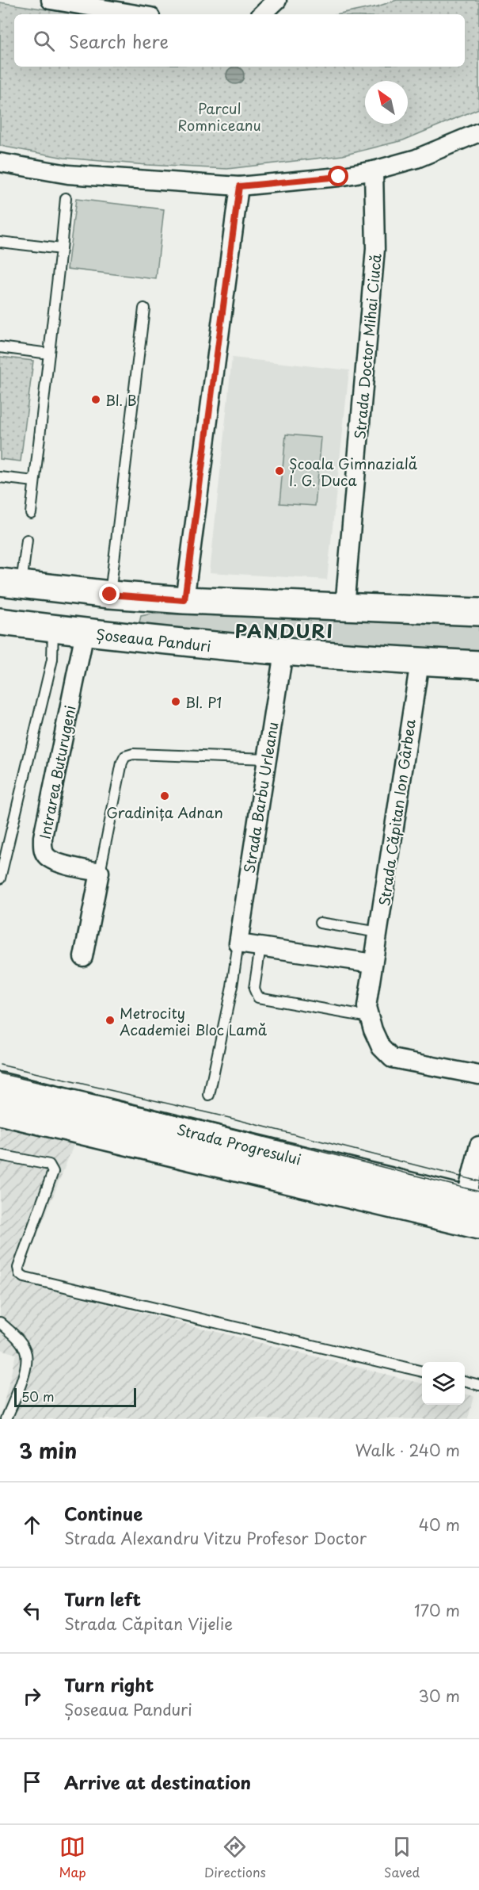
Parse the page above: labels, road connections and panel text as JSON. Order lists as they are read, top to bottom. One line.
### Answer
{"streets":{"main road":["Șoseaua Panduri","Strada Progresului"],"street":["Strada Doctor Mihai Ciucă","Intrarea Buturugeni","Strada Barbu Urleanu","Strada Căpitan Ion Gârbea"]},"crossings":[["Șoseaua Panduri","Intrarea Buturugeni"],["Șoseaua Panduri","Strada Barbu Urleanu"],["Șoseaua Panduri","Strada Căpitan Ion Gârbea"]],"districts":["PANDURI"],"parks":["Parcul Romniceanu"],"places":["Bl. B","Școala Gimnazială I. G. Duca","Bl. P1","Gradinița Adnan","Metrocity Academiei Bloc Lamă"],"scale_bar":"50 m","north":"top left","page":{"search":"Search here","scale":"50 m","heading":["3 min","Walk · 240 m"],"list":[["Continue","Strada Alexandru Vitzu Profesor Doctor","40 m"],["Turn left","Strada Căpitan Vijelie","170 m"],["Turn right","Șoseaua Panduri","30 m"],"Arrive at destination"],"nav":["Map","Directions","Saved"]}}
